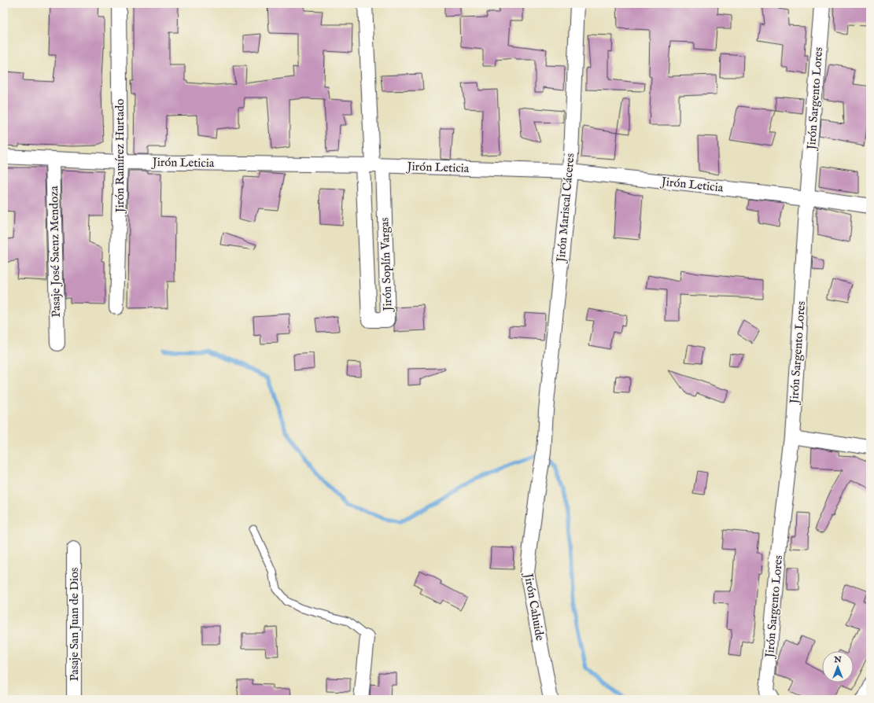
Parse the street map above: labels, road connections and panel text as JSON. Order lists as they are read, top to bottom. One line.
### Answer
{"streets":{"street":["Jirón Sargento Lores","Jirón Ramírez Hurtado","Jirón Leticia","Jirón Mariscal Cáceres","Pasaje José Saenz Mendoza","Jirón Soplín Vargas","Jirón Cahuide","Pasaje San Juan de Dios"]},"crossings":[["Jirón Sargento Lores","Jirón Leticia"],["Jirón Ramírez Hurtado","Jirón Leticia"],["Jirón Leticia","Jirón Mariscal Cáceres"],["Jirón Leticia","Pasaje José Saenz Mendoza"],["Jirón Leticia","Jirón Soplín Vargas"],["Jirón Mariscal Cáceres","Jirón Cahuide"]],"north":"top"}
